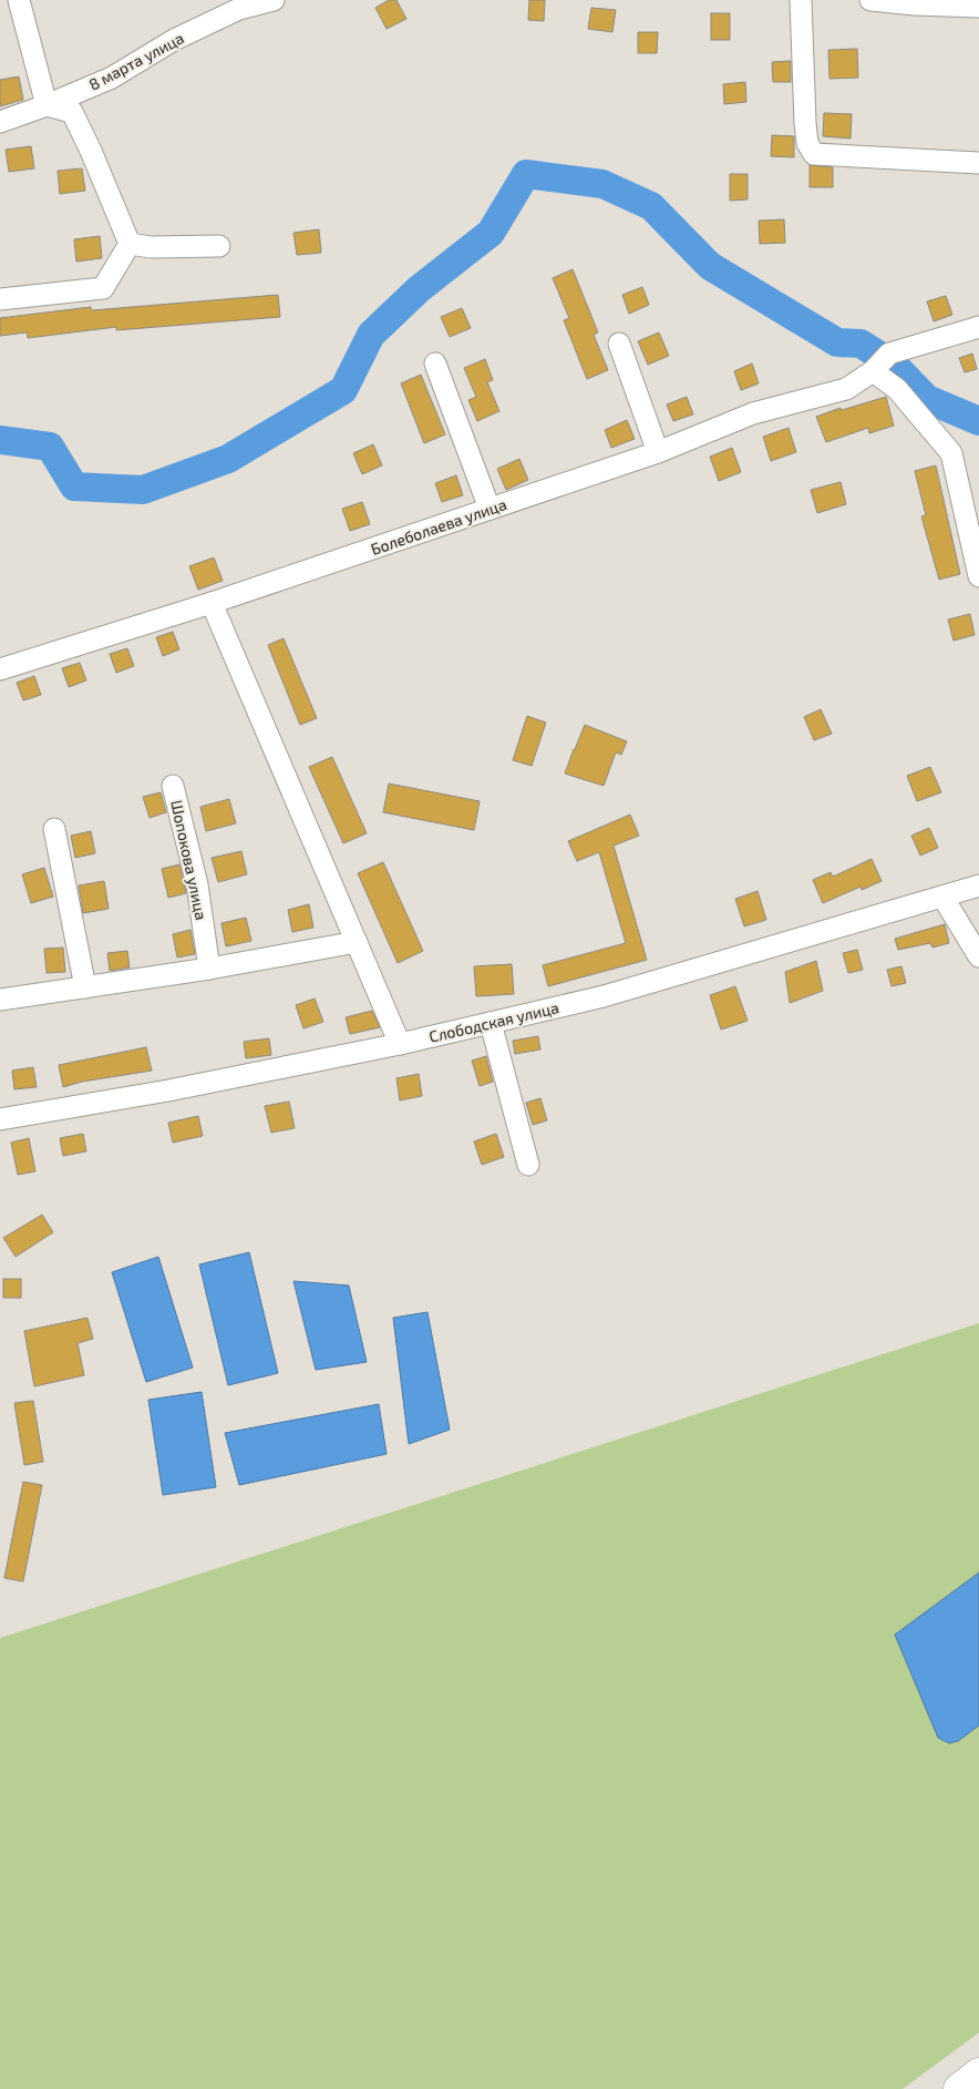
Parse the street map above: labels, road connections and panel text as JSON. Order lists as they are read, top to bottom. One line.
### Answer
{"streets":{"street":["8 марта улица","Болеболаева улица","Шопокова улица","Слободская улица"]}}
